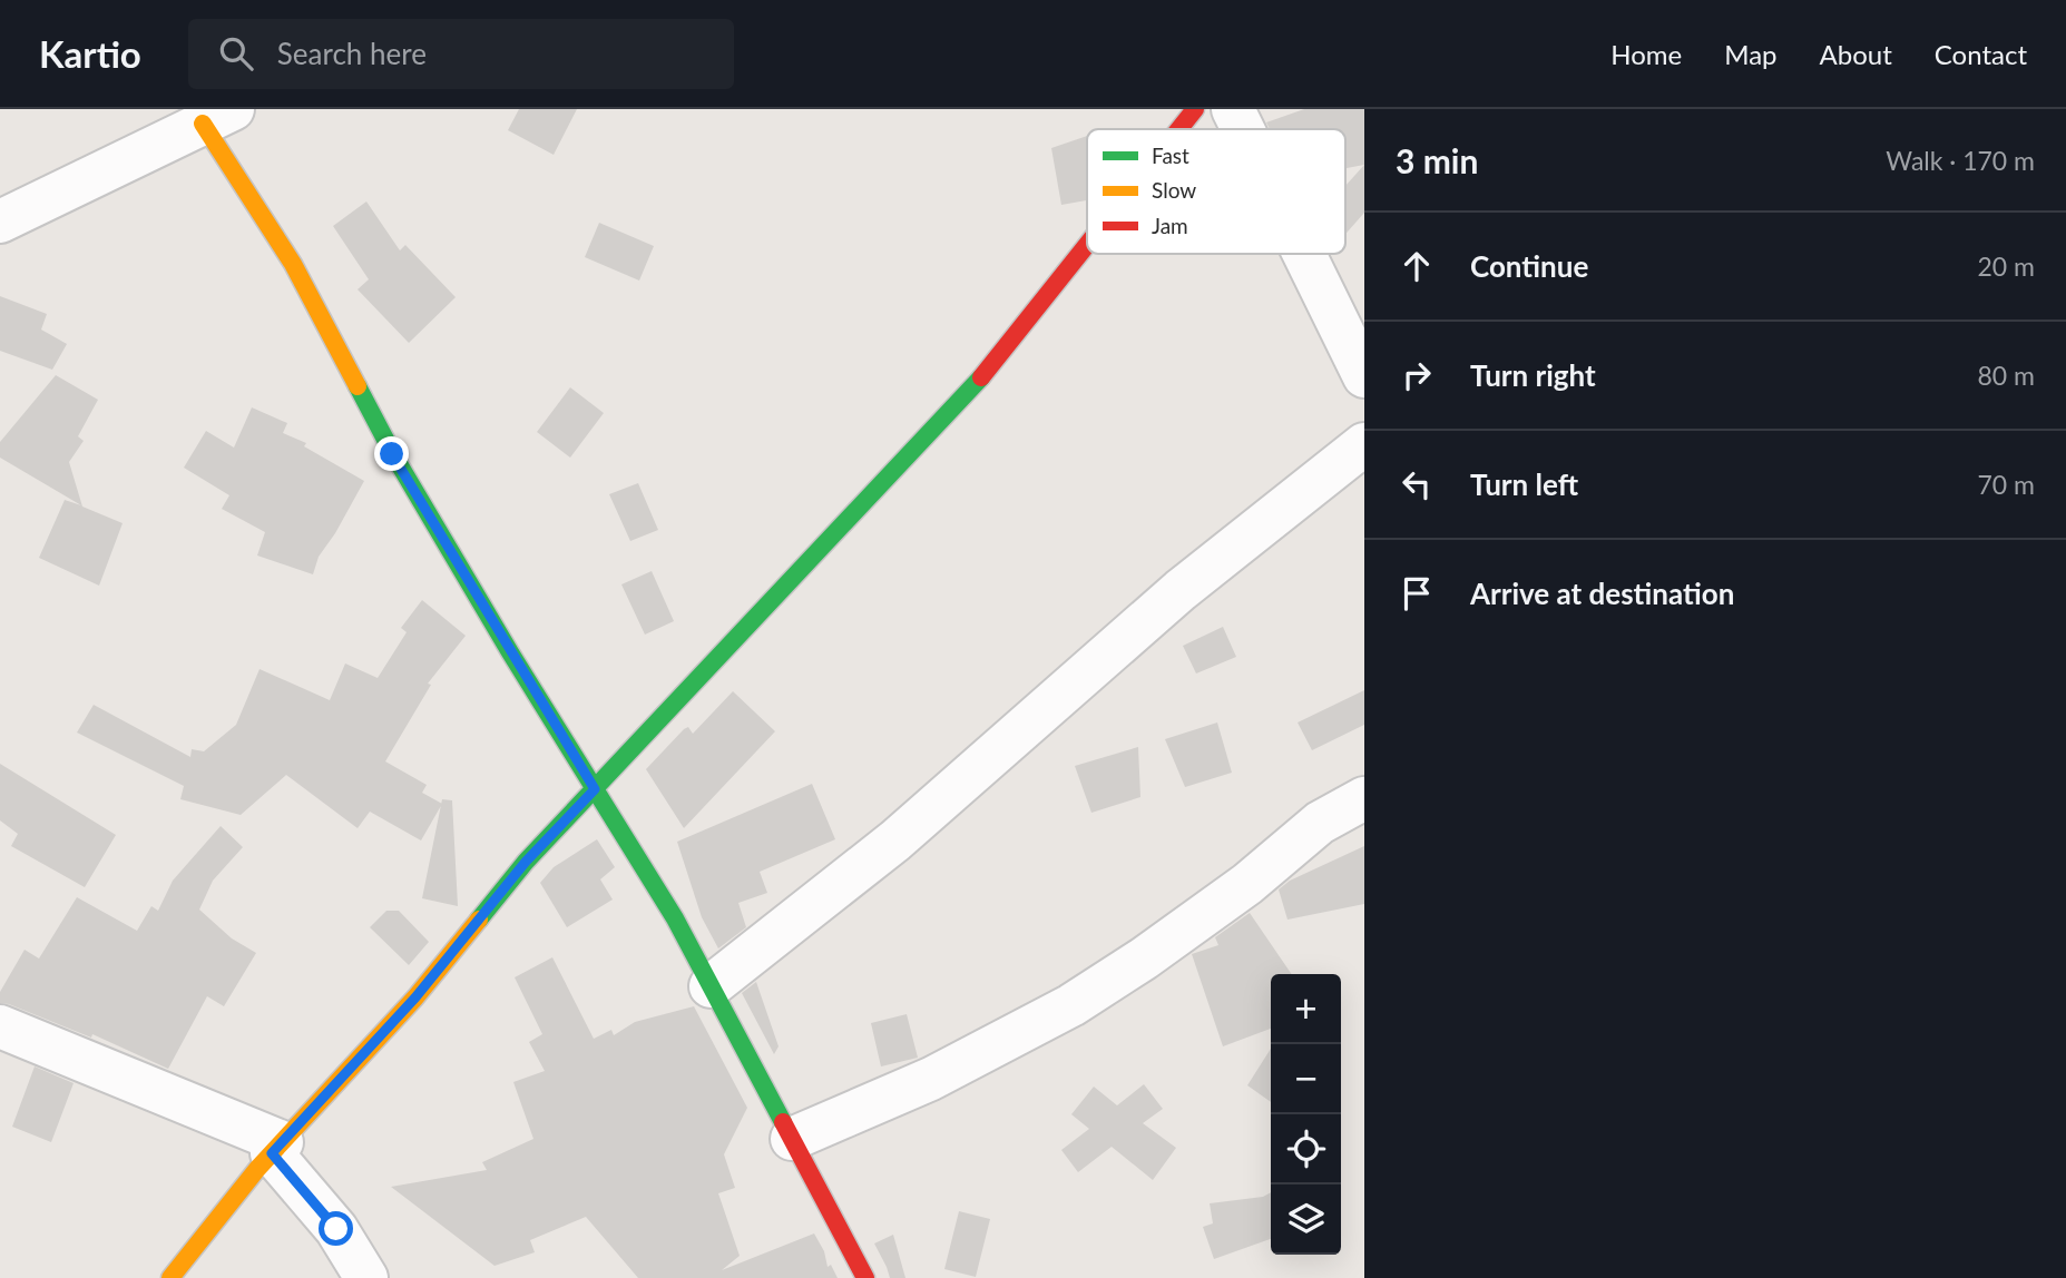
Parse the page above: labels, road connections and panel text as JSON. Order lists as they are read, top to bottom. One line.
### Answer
{"legend":["Fast","Slow","Jam"],"page":{"header":"Kartio","search":"Search here","nav":["Home","Map","About","Contact"],"heading":["3 min","Walk · 170 m"],"list":[["Continue","20 m"],["Turn right","80 m"],["Turn left","70 m"],"Arrive at destination"],"map_buttons":["+","−"]}}
